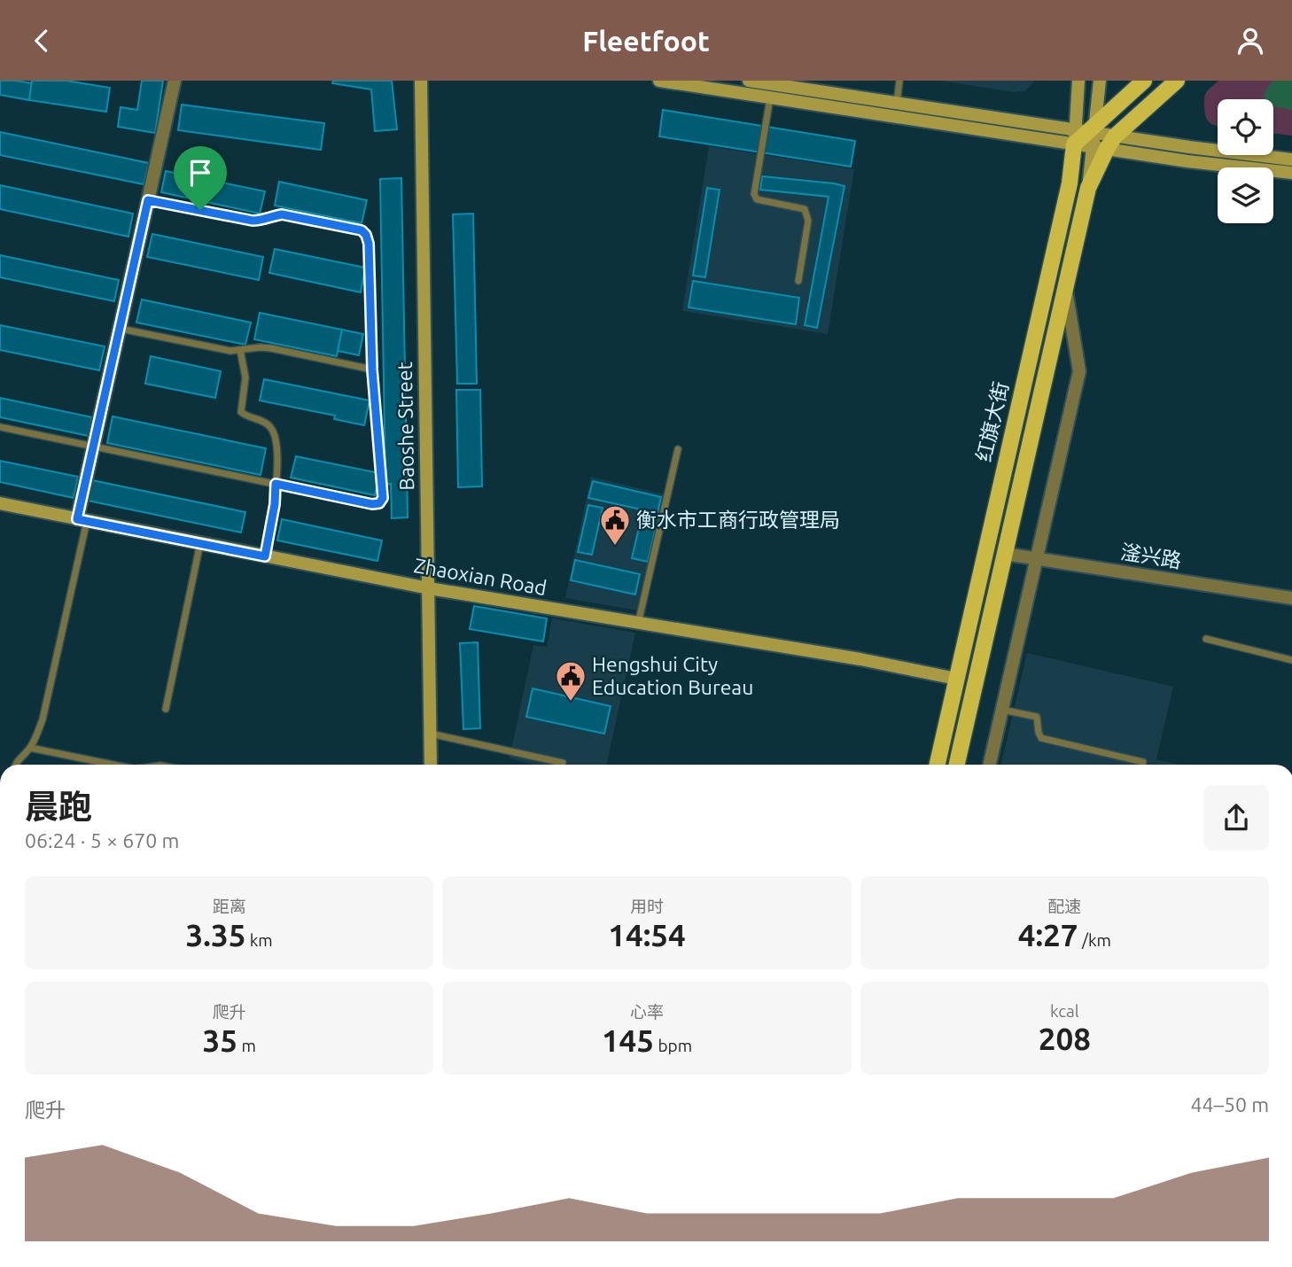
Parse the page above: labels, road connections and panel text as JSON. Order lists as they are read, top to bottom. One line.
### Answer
{"streets":{"main road":["红旗大街"],"street":["Baoshe Street","滏兴路","Zhaoxian Road"]},"crossings":[["红旗大街","滏兴路"],["红旗大街","Zhaoxian Road"],["Baoshe Street","Zhaoxian Road"]],"places":{"public building":["衡水市工商行政管理局","Hengshui City Education Bureau"]},"page":{"header":"Fleetfoot","heading":["晨跑","06:24 · 5 × 670 m"],"stats":[["距离","3.35 km"],["用时","14:54"],["配速","4:27 /km"],["爬升","35 m"],["心率","145 bpm"],["kcal","208"]],"chart":["爬升","44–50 m"]}}
